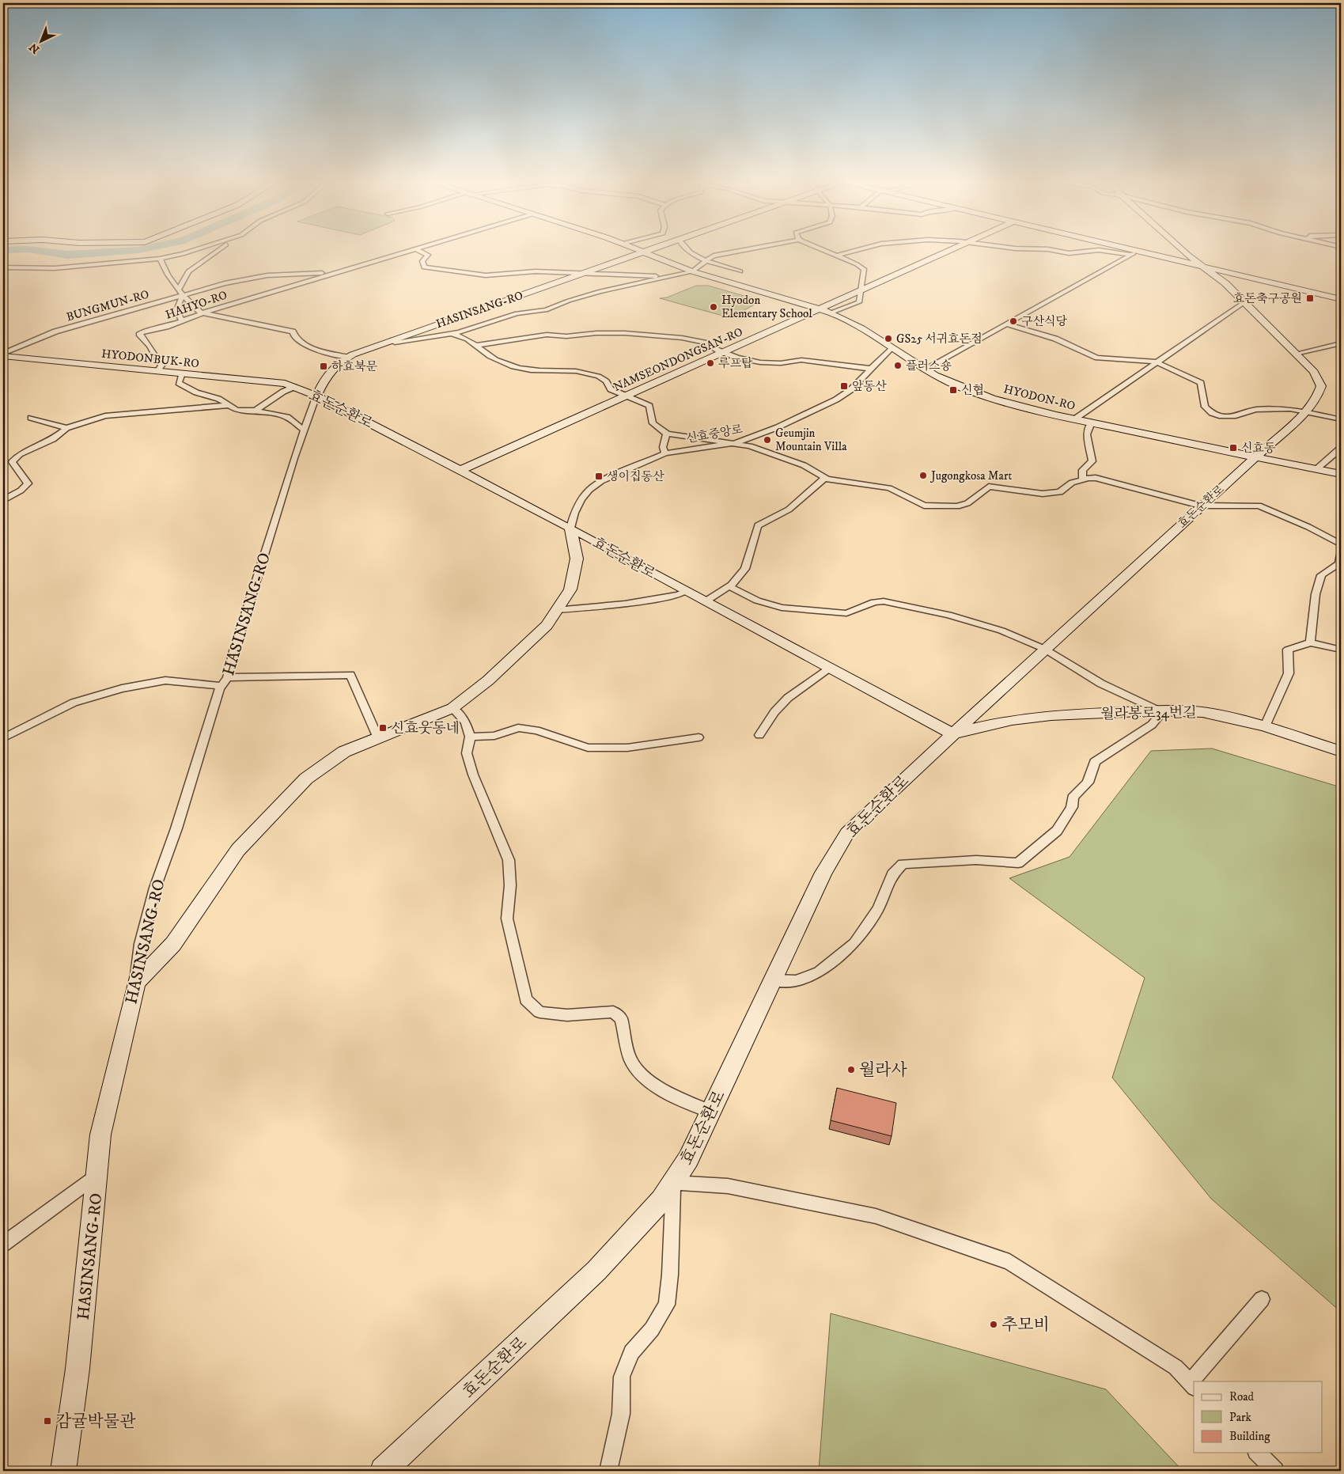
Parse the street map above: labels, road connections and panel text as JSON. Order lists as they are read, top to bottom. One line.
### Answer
{"streets":{"street":["HAHYO-RO","BUNGMUN-RO","HASINSANG-RO","HYODONBUK-RO","NAMSEONDONGSAN-RO","HYODON-RO","효돈순환로","신효중앙로","월라봉로34번길"]},"crossings":[["HAHYO-RO","BUNGMUN-RO"],["HAHYO-RO","HYODONBUK-RO"],["BUNGMUN-RO","HYODONBUK-RO"],["HASINSANG-RO","HYODON-RO"],["HASINSANG-RO","효돈순환로"],["HYODONBUK-RO","효돈순환로"],["NAMSEONDONGSAN-RO","HYODON-RO"],["NAMSEONDONGSAN-RO","효돈순환로"],["HYODON-RO","효돈순환로"],["HYODON-RO","신효중앙로"],["효돈순환로","신효중앙로"],["효돈순환로","월라봉로34번길"]],"places":{"transit":["효돈축구공원","하효북문","앞동산","신협","신효동","생이집동산","신효웃동네","감귤박물관"],"other":["Hyodon Elementary School","구산식당","GS25 서귀효돈점","루프탑","플러스숑","Geumjin Mountain Villa","Jugongkosa Mart","월라사","추모비"]},"legend":["Road","Park","Building"],"north":"bottom left"}
